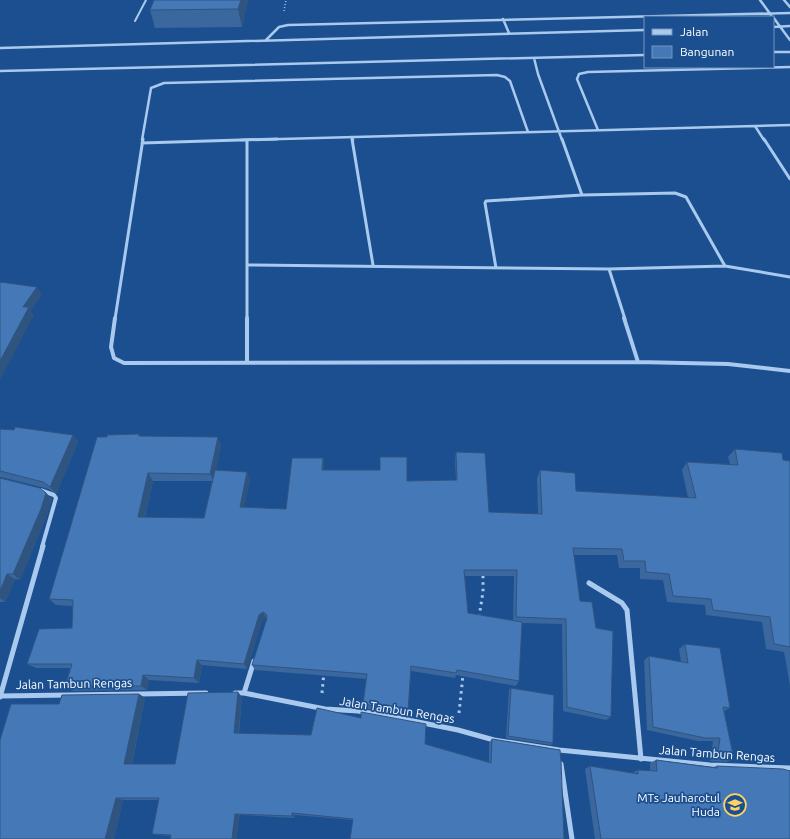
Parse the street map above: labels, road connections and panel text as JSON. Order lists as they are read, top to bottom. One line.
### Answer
{"streets":{"street":["Jalan Tambun Rengas"]},"places":{"school or university":["MTs Jauharotul Huda"]},"legend":["Jalan","Bangunan"]}
